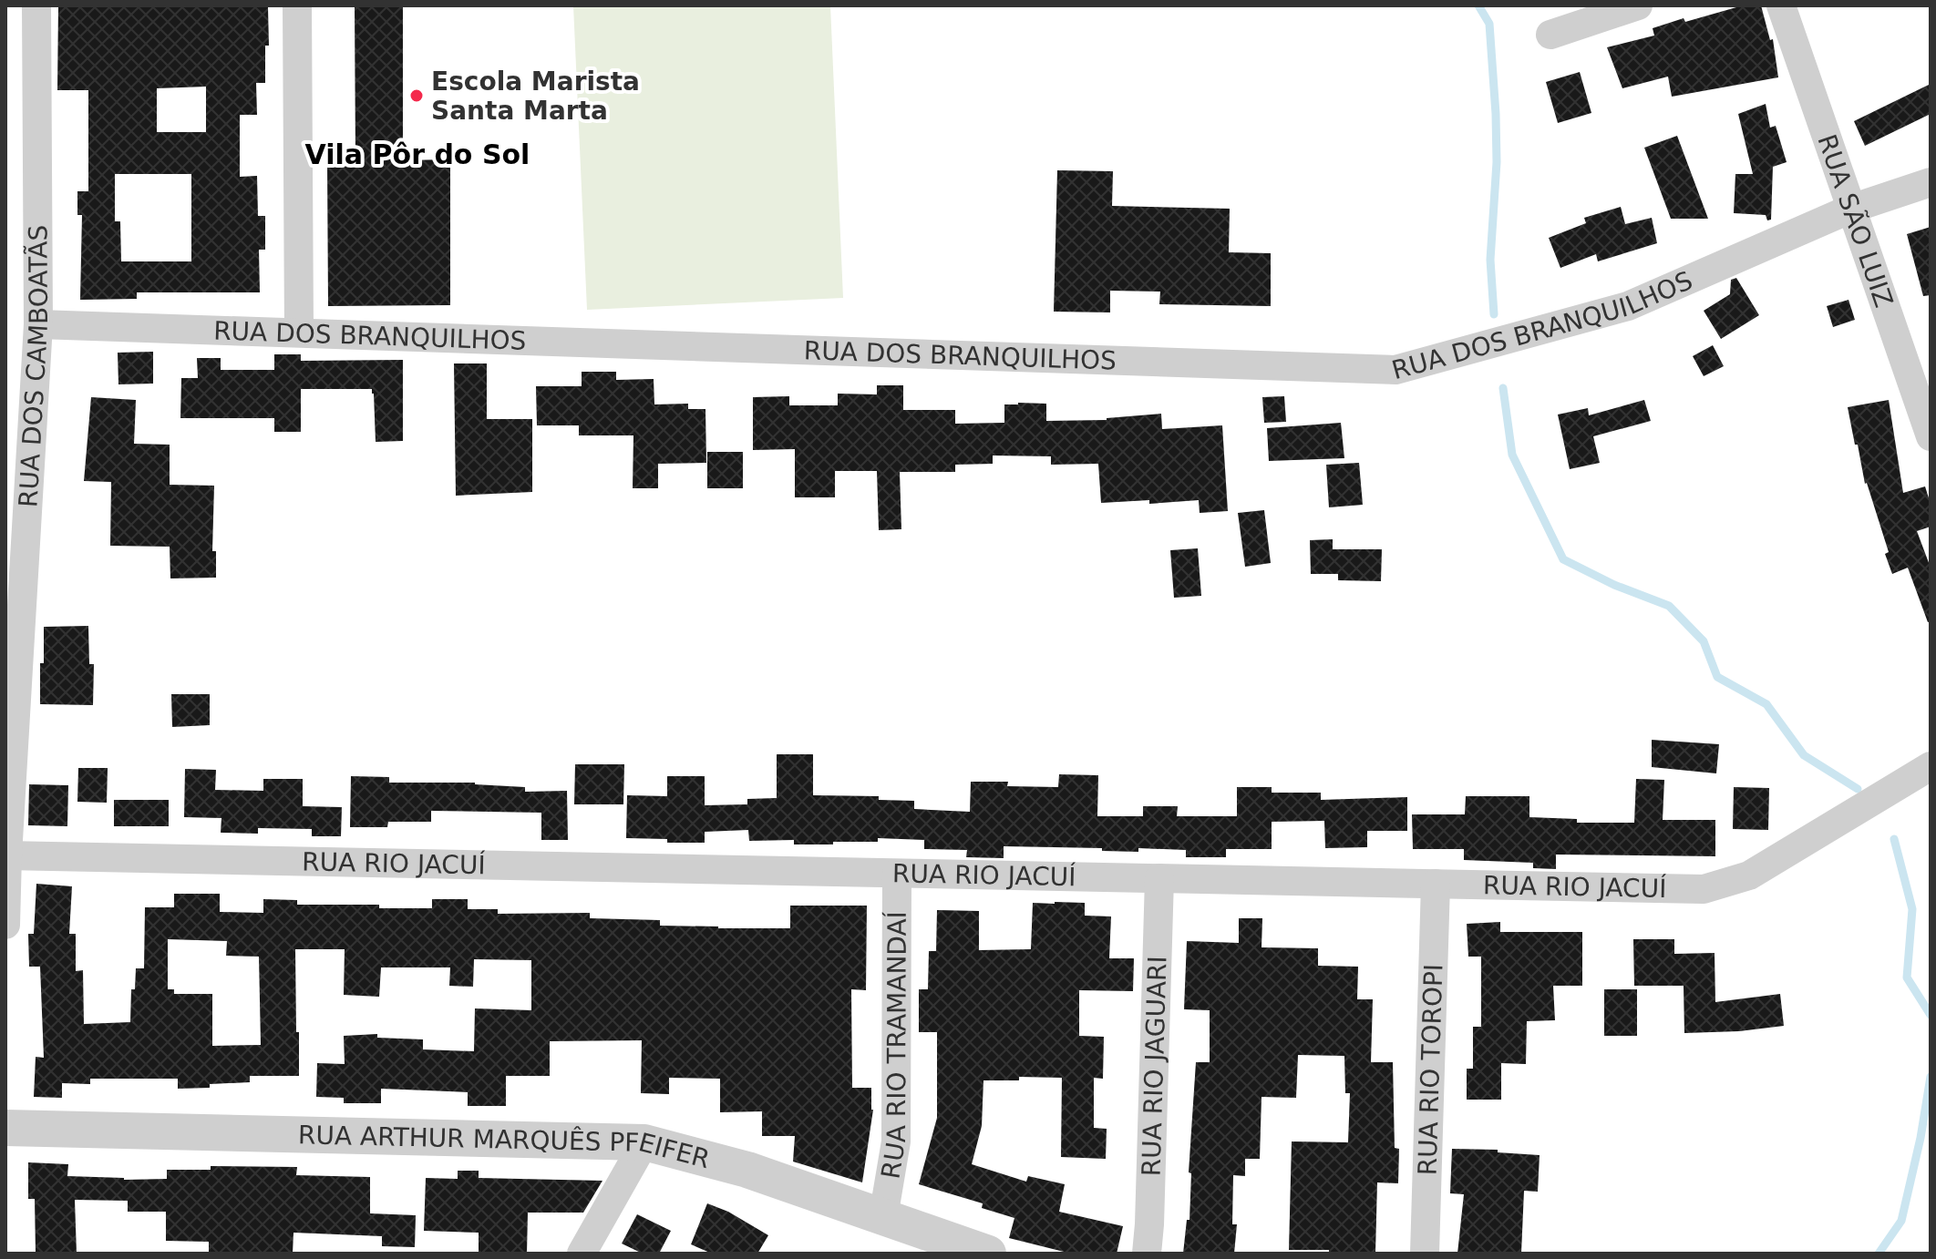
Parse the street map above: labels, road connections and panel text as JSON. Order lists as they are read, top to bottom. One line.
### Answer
{"streets":{"street":["RUA SÃO LUIZ","RUA DOS BRANQUILHOS","RUA DOS CAMBOATÃS","RUA RIO JACUÍ","RUA RIO TRAMANDAÍ","RUA RIO JAGUARI","RUA RIO TOROPI","RUA ARTHUR MARQUÊS PFEIFER"]},"crossings":[["RUA SÃO LUIZ","RUA DOS BRANQUILHOS"],["RUA DOS BRANQUILHOS","RUA DOS CAMBOATÃS"],["RUA DOS CAMBOATÃS","RUA RIO JACUÍ"],["RUA RIO JACUÍ","RUA RIO TRAMANDAÍ"],["RUA RIO JACUÍ","RUA RIO JAGUARI"],["RUA RIO JACUÍ","RUA RIO TOROPI"],["RUA RIO TRAMANDAÍ","RUA ARTHUR MARQUÊS PFEIFER"]],"districts":["Vila Pôr do Sol"],"places":["Escola Marista Santa Marta"]}
